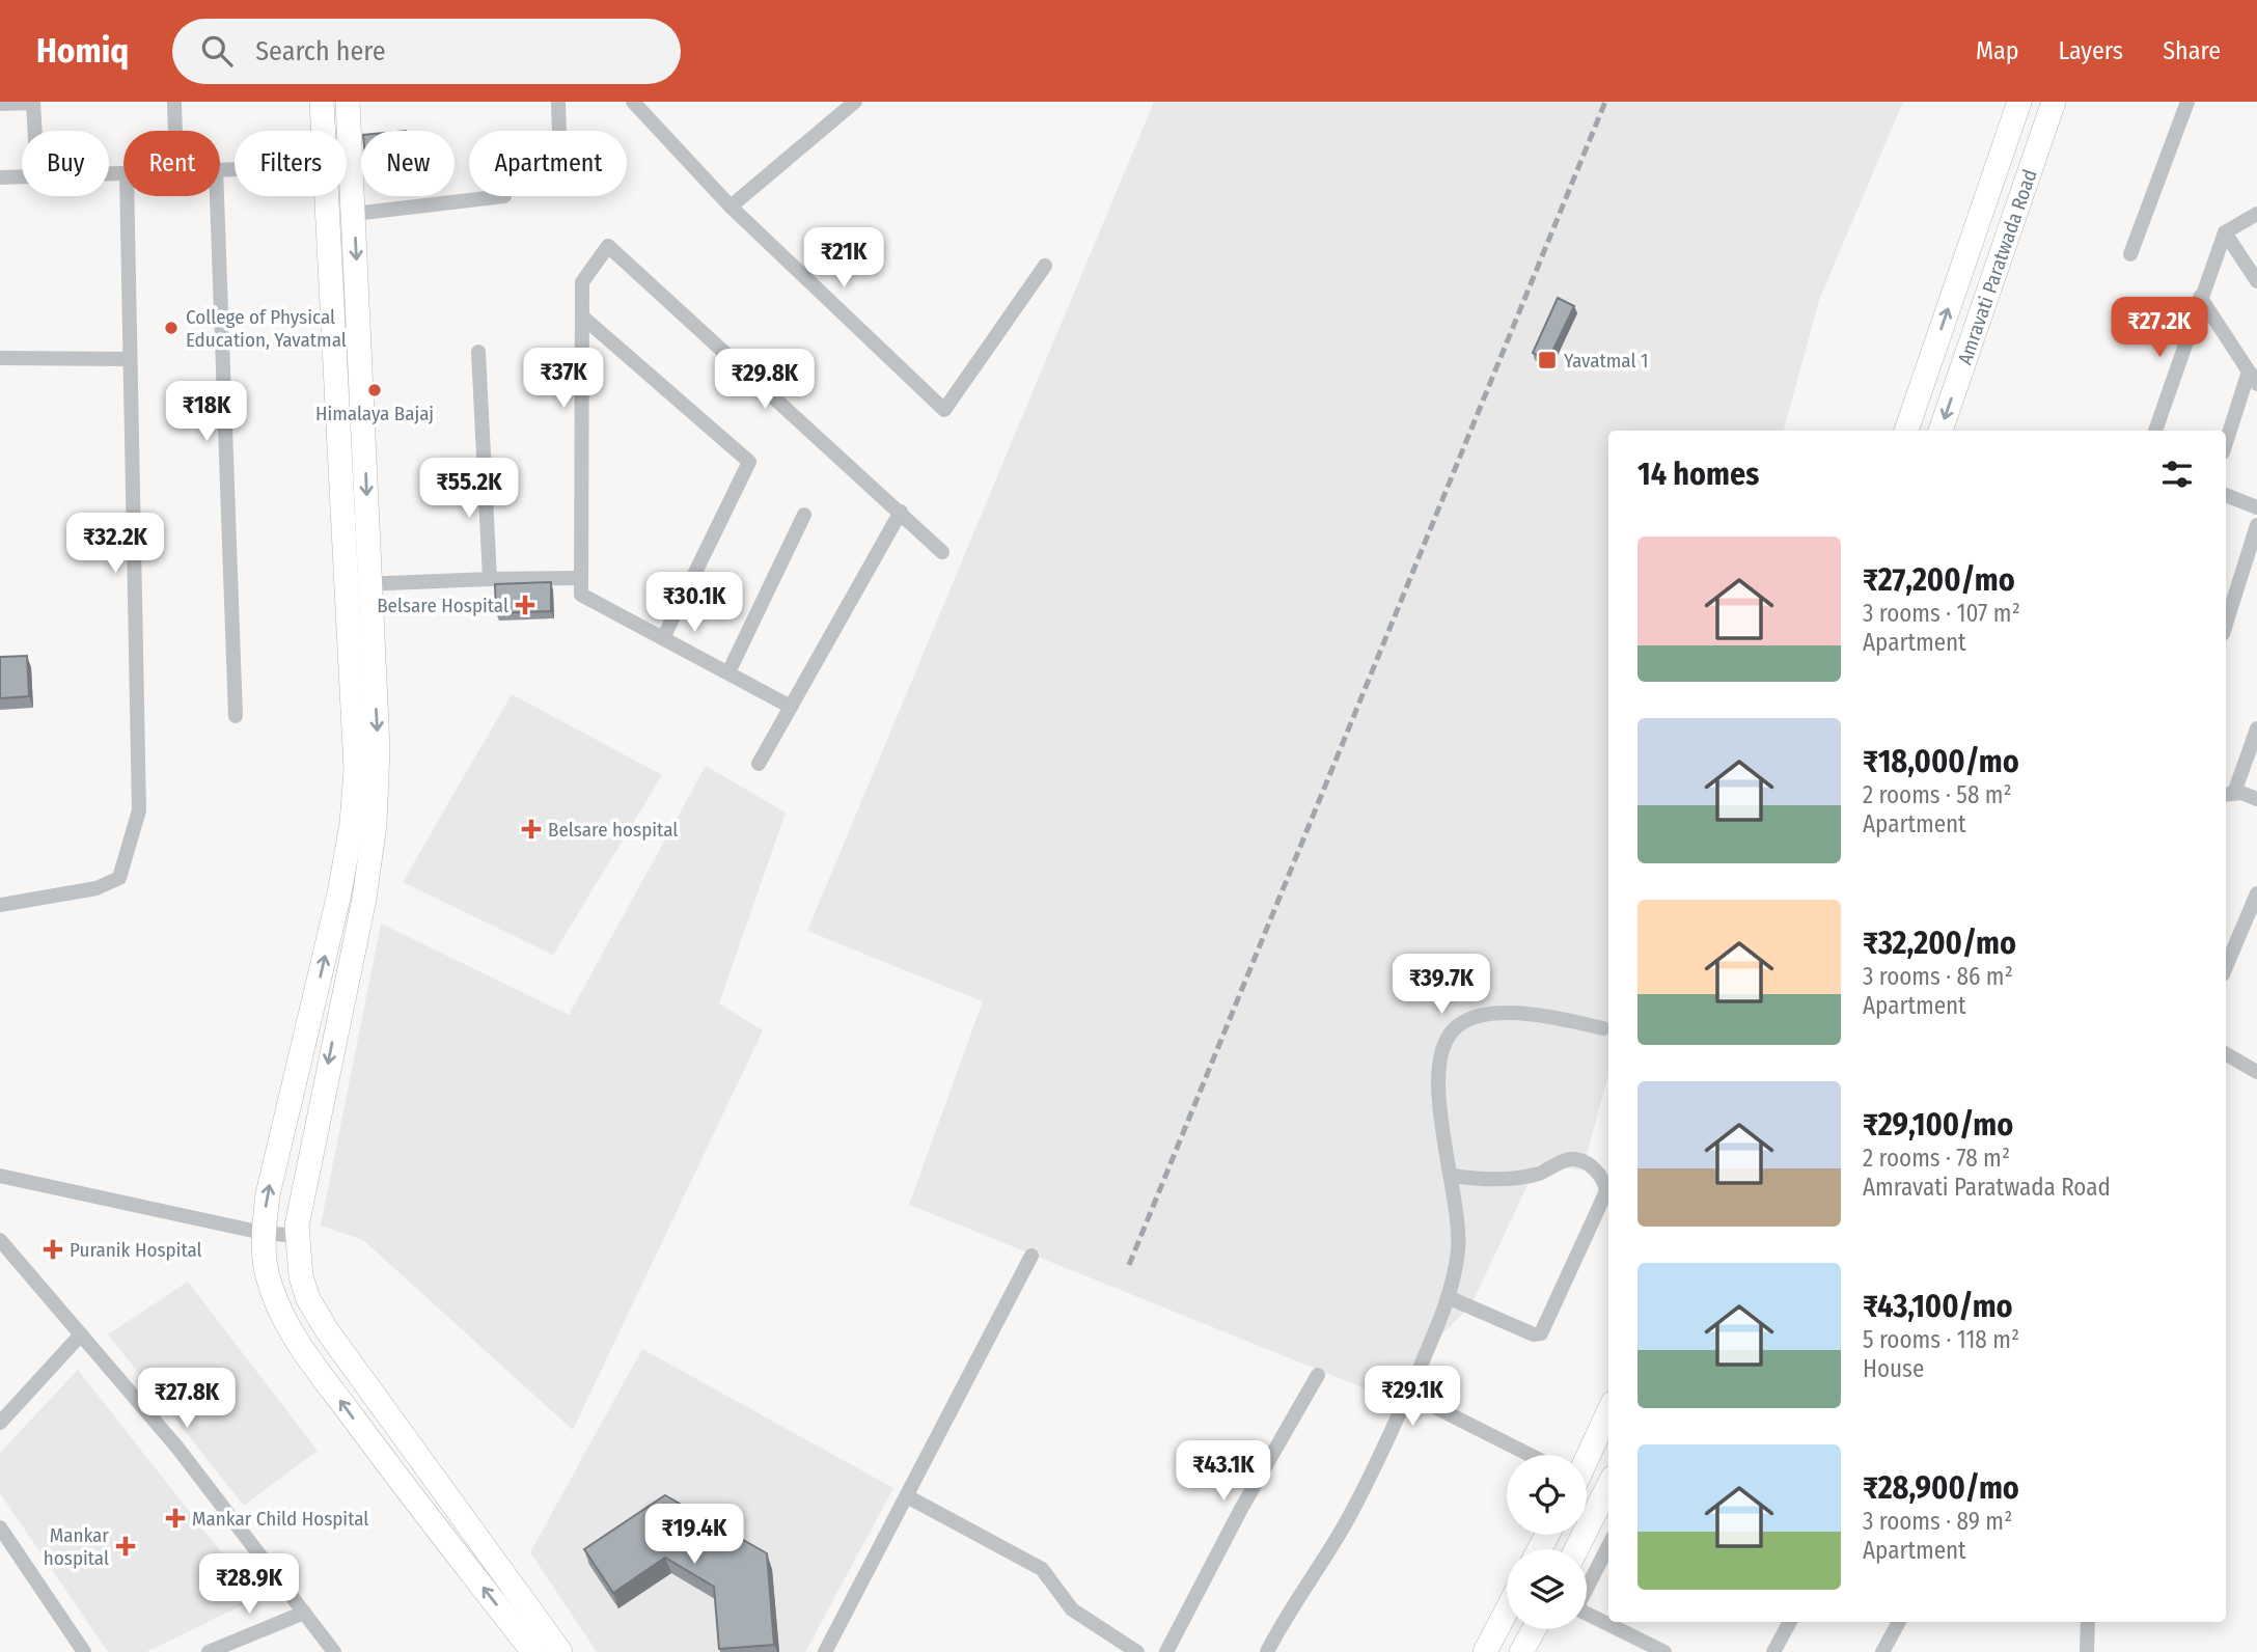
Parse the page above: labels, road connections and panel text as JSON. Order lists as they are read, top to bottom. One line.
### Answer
{"streets":{"main road":["Amravati Paratwada Road"]},"places":{"other":["College of Physical Education, Yavatmal","Himalaya Bajaj"],"transit":["Yavatmal 1"],"health":["Belsare Hospital","Belsare hospital","Puranik Hospital","Mankar Child Hospital","Mankar hospital"]},"page":{"header":"Homiq","search":"Search here","nav":["Map","Layers","Share"],"chip":["Buy","Rent","Filters","New","Apartment"],"price":["₹21K","₹27.2K","₹37K","₹29.8K","₹18K","₹55.2K","₹32.2K","₹30.1K","₹39.7K","₹29.1K","₹27.8K","₹43.1K","₹19.4K","₹28.9K"],"heading":"14 homes","list":[{"name":"₹27,200/mo","note":"3 rooms · 107 m² · Apartment"},{"name":"₹18,000/mo","note":"2 rooms · 58 m² · Apartment"},{"name":"₹32,200/mo","note":"3 rooms · 86 m² · Apartment"},{"name":"₹29,100/mo","note":"2 rooms · 78 m² · Amravati Paratwada Road"},{"name":"₹43,100/mo","note":"5 rooms · 118 m² · House"},{"name":"₹28,900/mo","note":"3 rooms · 89 m² · Apartment"}]}}
